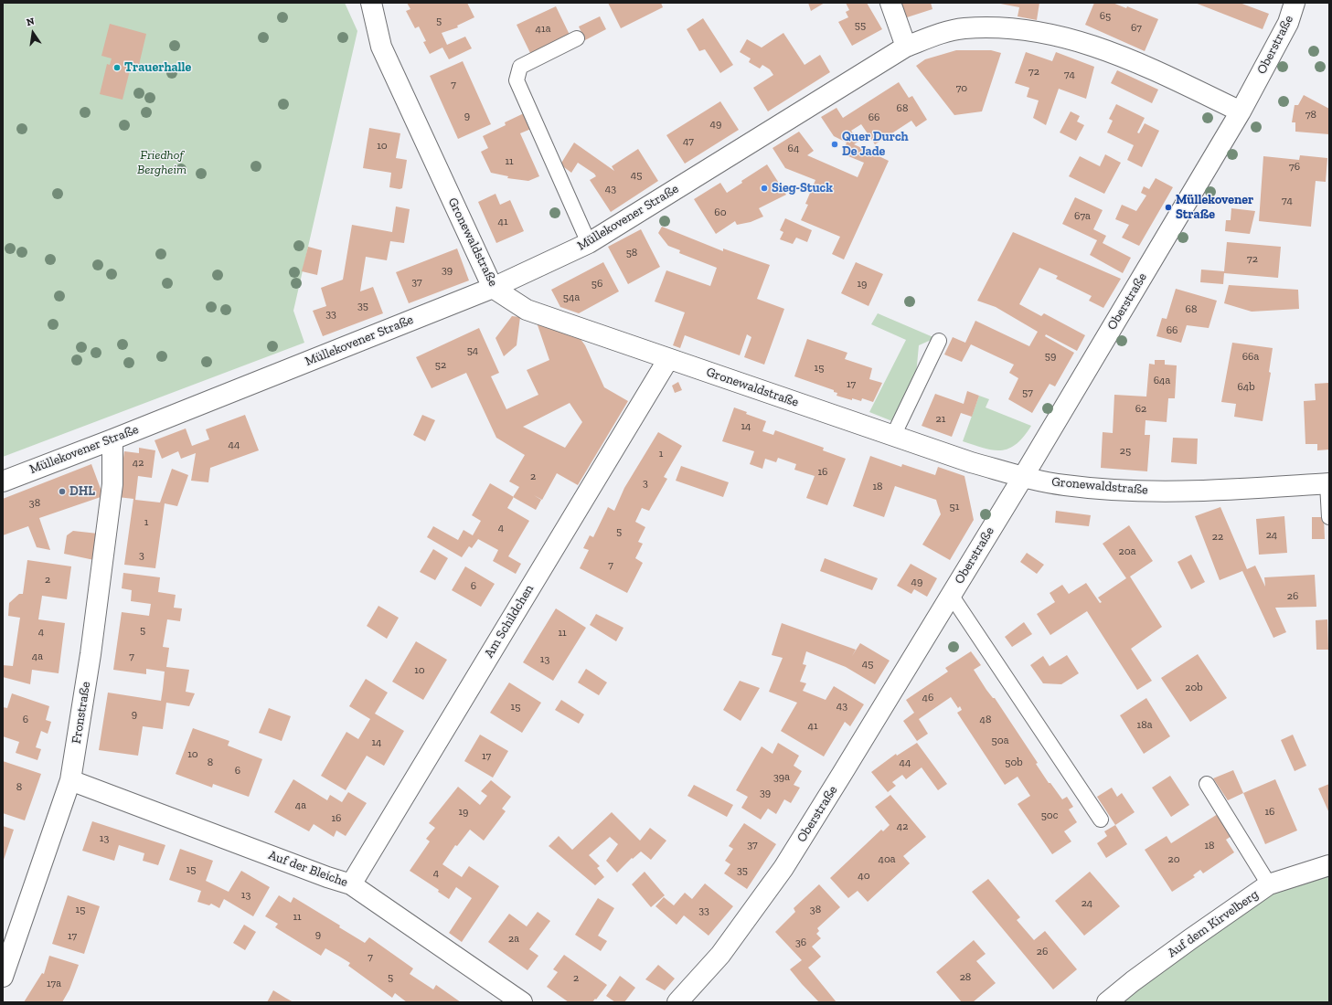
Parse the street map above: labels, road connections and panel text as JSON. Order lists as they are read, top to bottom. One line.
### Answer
{"streets":{"street":["Oberstraße","Müllekovener Straße","Gronewaldstraße","Am Schildchen","Fronstraße","Auf der Bleiche","Auf dem Kirvelberg"]},"crossings":[["Oberstraße","Müllekovener Straße"],["Oberstraße","Gronewaldstraße"],["Müllekovener Straße","Gronewaldstraße"],["Müllekovener Straße","Fronstraße"],["Gronewaldstraße","Am Schildchen"],["Am Schildchen","Auf der Bleiche"],["Fronstraße","Auf der Bleiche"]],"parks":["Friedhof Bergheim"],"places":["Trauerhalle","Quer Durch De Jade","Sieg-Stuck","Müllekovener Straße","DHL"],"house_numbers":["65","5","55","67","41a","72","74","7","70","68","78","9","66","49","47","10","64","11","76","45","43","74","60","67a","41","58","72","39","37","56","19","54a","35","68","33","66","54","59","66a","52","15","64a","17","64b","57","62","21","14","44","25","1","42","16","2","3","18","38","51","1","4","5","24","22","20a","3","7","2","49","6","26","5","4","11","4a","7","13","45","10","20b","46","43","15","9","6","48","18a","41","50a","14","10","17","8","44","50b","6","39a","8","39","4a","19","16","50c","16","42","13","37","18","40a","20","15","35","4","40","13","24","15","38","33","11","9","17","2a","36","26","7","5","28","2","17a"],"north":"top"}
